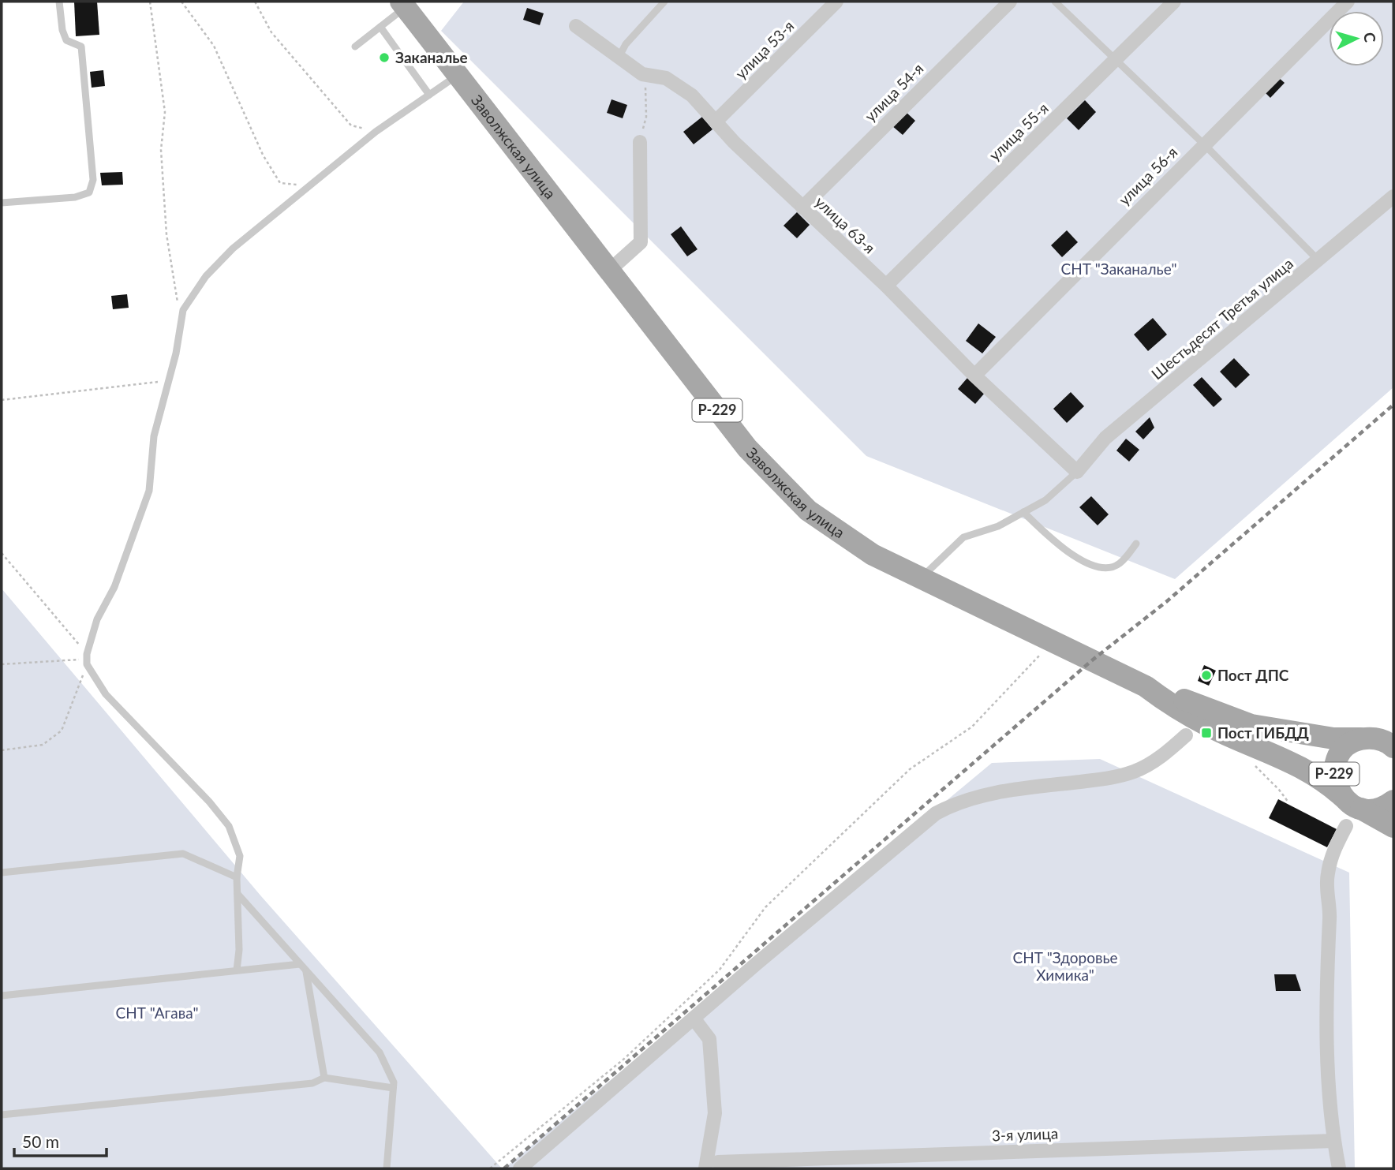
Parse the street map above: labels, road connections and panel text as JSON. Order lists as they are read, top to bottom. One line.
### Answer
{"streets":{"main road":["Заволжская улица","Р-229"],"street":["улица 53-я","улица 54-я","улица 55-я","улица 56-я","улица 63-я","Шестьдесят Третья улица","3-я улица"]},"crossings":[["улица 53-я","улица 63-я"],["улица 54-я","улица 63-я"],["улица 55-я","улица 63-я"],["Заволжская улица","Р-229"],["улица 56-я","улица 63-я"],["улица 63-я","Шестьдесят Третья улица"]],"parks":["СНТ \"Заканалье\"","СНТ \"Здоровье Химика\"","СНТ \"Агава\""],"places":{"other":["Заканалье","Пост ДПС"],"transit":["Пост ГИБДД"]},"scale_bar":"50 m","north":"right"}
